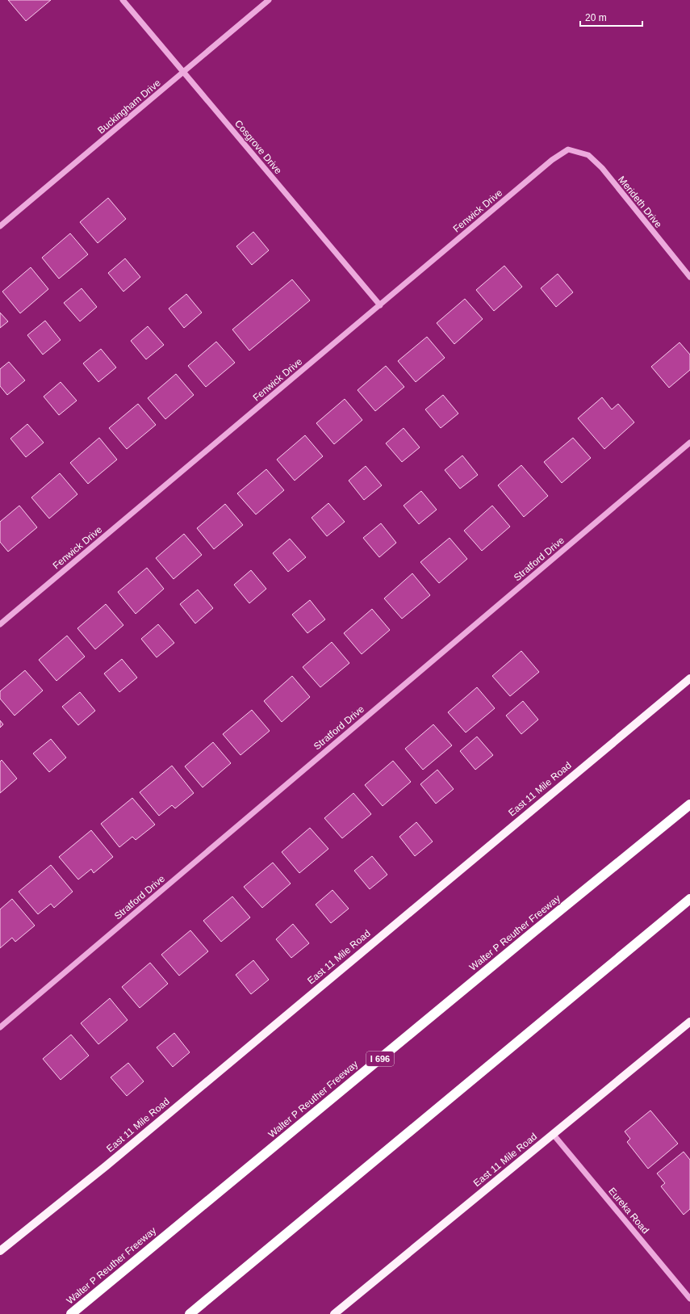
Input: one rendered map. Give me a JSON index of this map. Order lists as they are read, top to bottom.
{
  "streets": {
    "highway": ["Walter P Reuther Freeway", "I 696"],
    "main road": ["East 11 Mile Road"],
    "street": [
      "Buckingham Drive",
      "Cosgrove Drive",
      "Merideth Drive",
      "Fenwick Drive",
      "Stratford Drive",
      "Eureka Road"
    ]
  },
  "crossings": [
    ["Buckingham Drive", "Cosgrove Drive"],
    ["Cosgrove Drive", "Fenwick Drive"],
    ["Merideth Drive", "Fenwick Drive"],
    ["East 11 Mile Road", "Eureka Road"]
  ],
  "scale_bar": "20 m"
}
